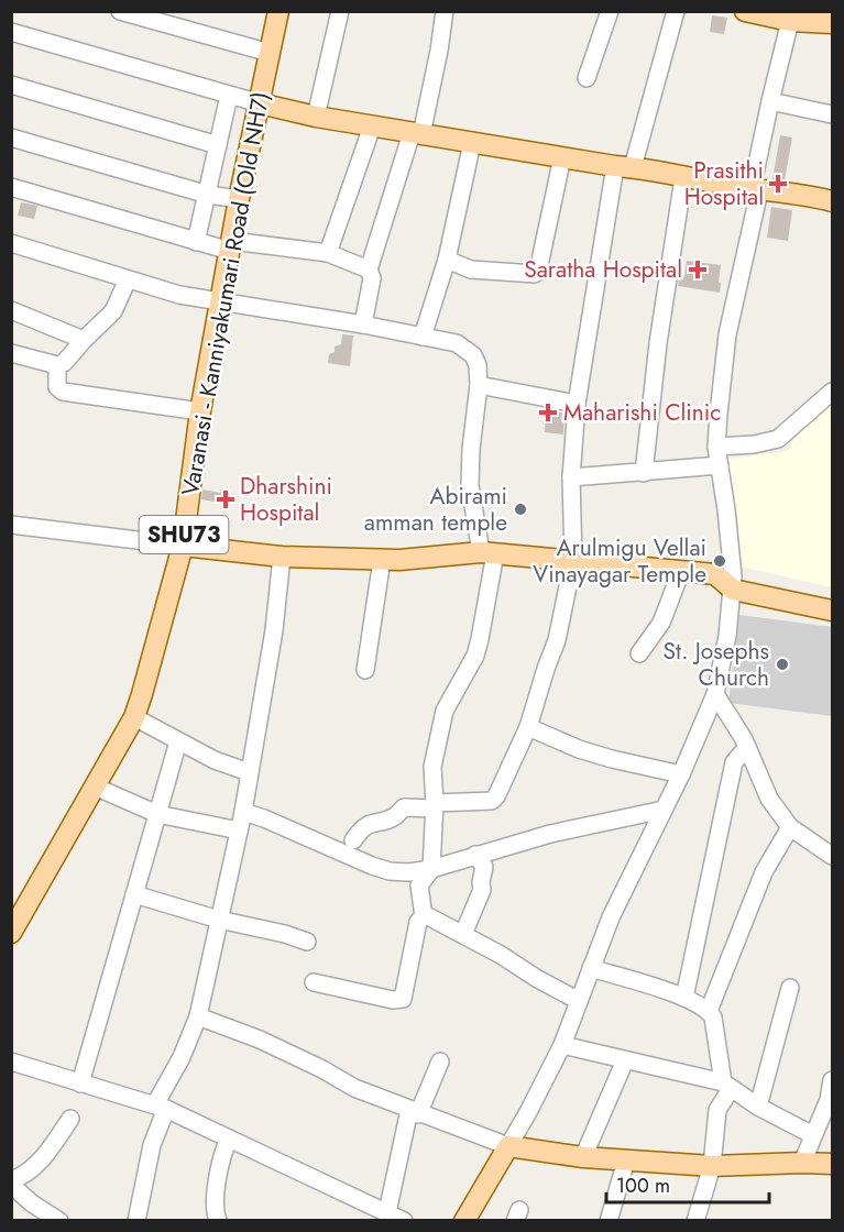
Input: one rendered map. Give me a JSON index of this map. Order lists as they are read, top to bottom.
{
  "streets": {
    "main road": ["Varanasi - Kanniyakumari Road (Old NH7)", "SHU73"]
  },
  "places": {
    "health": [
      "Prasithi Hospital",
      "Saratha Hospital",
      "Maharishi Clinic",
      "Dharshini Hospital"
    ],
    "other": ["Abirami amman temple", "Arulmigu Vellai Vinayagar Temple", "St. Josephs Church"]
  },
  "scale_bar": "100 m"
}
